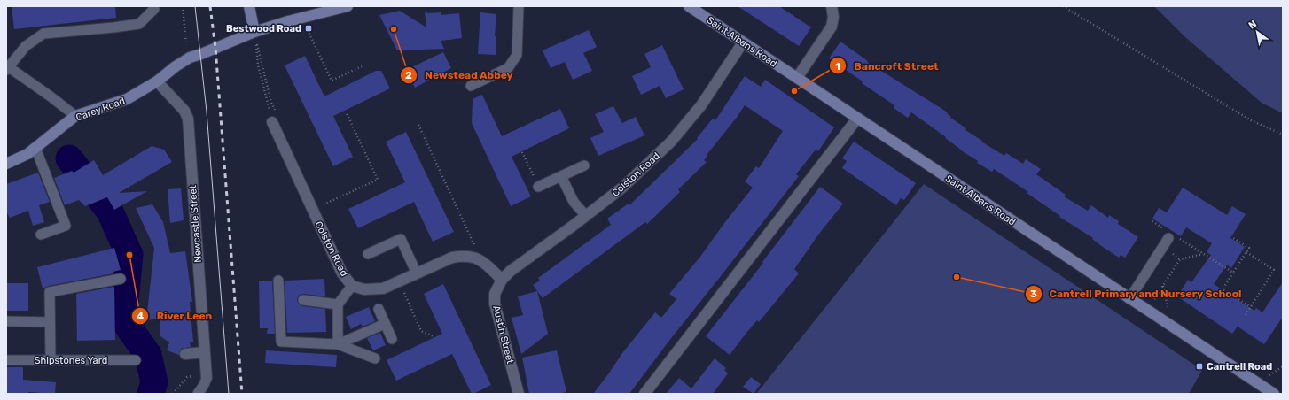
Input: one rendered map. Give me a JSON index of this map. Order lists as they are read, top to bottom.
{
  "streets": {
    "street": [
      "Saint Albans Road",
      "Carey Road",
      "Colston Road",
      "Newcastle Street",
      "Austin Street"
    ],
    "lane": ["Shipstones Yard"]
  },
  "crossings": [
    ["Saint Albans Road", "Colston Road"],
    ["Carey Road", "Newcastle Street"],
    ["Colston Road", "Austin Street"]
  ],
  "places": {
    "transit": ["Bestwood Road", "Cantrell Road"],
    "other": [
      "Newstead Abbey",
      "Bancroft Street",
      "River Leen",
      "Cantrell Primary and Nursery School"
    ]
  },
  "north": "top left"
}
